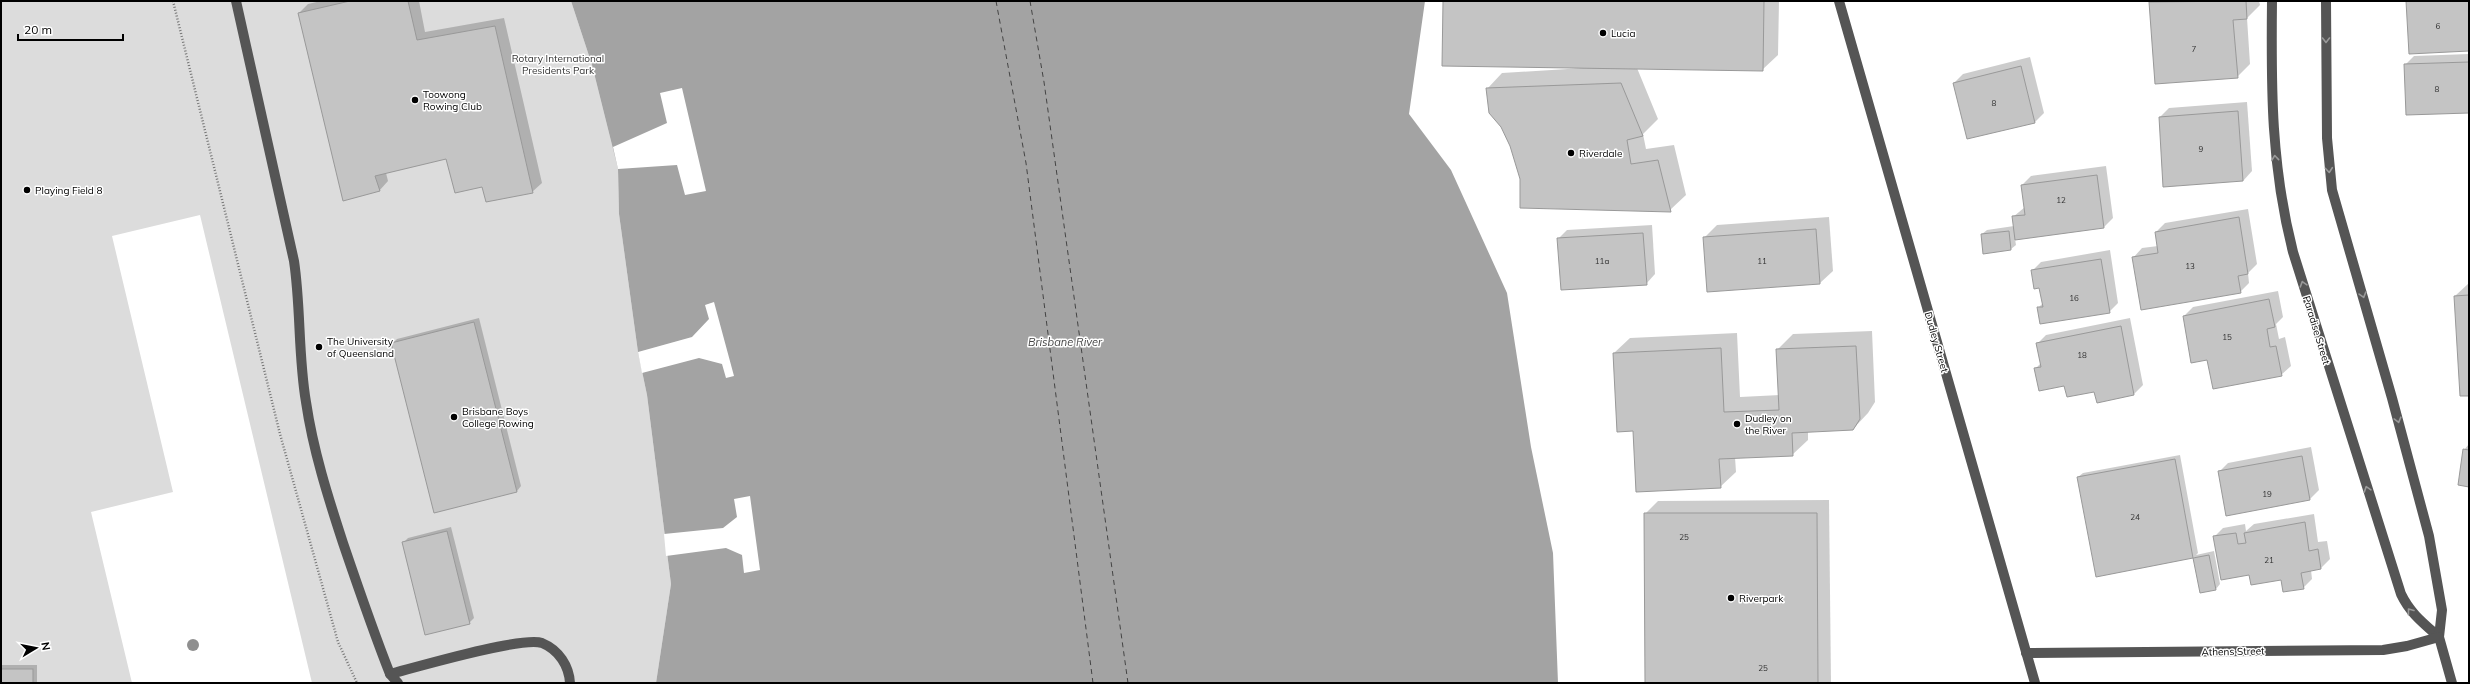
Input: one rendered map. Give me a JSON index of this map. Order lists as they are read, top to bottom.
{
  "streets": {
    "street": ["Paradise Street", "Dudley Street", "Athens Street"]
  },
  "crossings": [
    ["Paradise Street", "Athens Street"],
    ["Dudley Street", "Athens Street"]
  ],
  "water": ["Brisbane River"],
  "parks": ["Rotary International Presidents Park"],
  "places": [
    "Lucia",
    "Toowong Rowing Club",
    "Riverdale",
    "Playing Field 8",
    "The University of Queensland",
    "Brisbane Boys College Rowing",
    "Dudley on the River",
    "Riverpark"
  ],
  "house_numbers": [
    "6",
    "7",
    "8",
    "8",
    "9",
    "12",
    "11a",
    "11",
    "13",
    "16",
    "15",
    "18",
    "19",
    "24",
    "25",
    "21",
    "25"
  ],
  "scale_bar": "20 m",
  "north": "right"
}
